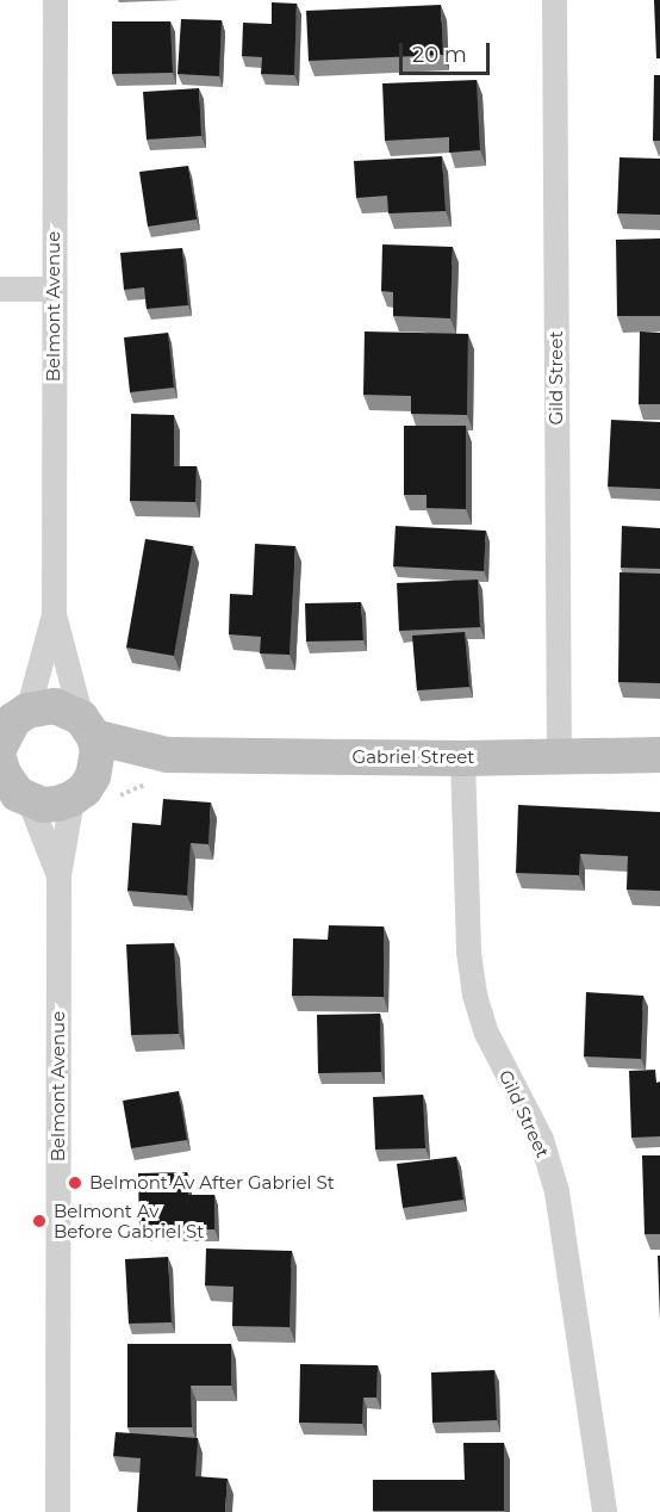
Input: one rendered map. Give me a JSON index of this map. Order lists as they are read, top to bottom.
{
  "streets": {
    "street": ["Belmont Avenue", "Gild Street", "Gabriel Street"]
  },
  "crossings": [
    ["Belmont Avenue", "Gabriel Street"],
    ["Gild Street", "Gabriel Street"]
  ],
  "places": ["Belmont Av After Gabriel St", "Belmont Av Before Gabriel St"],
  "scale_bar": "20 m"
}
